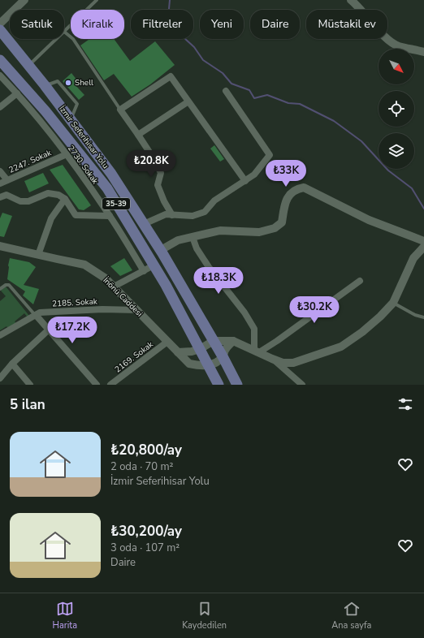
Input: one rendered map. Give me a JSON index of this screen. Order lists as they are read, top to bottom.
{
  "streets": {
    "main road": ["İzmir Seferihisar Yolu", "35-39"],
    "street": [
      "2247. Sokak",
      "2730. Sokak",
      "İnönü Caddesi",
      "2185. Sokak",
      "2169. Sokak"
    ]
  },
  "crossings": [
    ["İzmir Seferihisar Yolu", "İnönü Caddesi"],
    ["2247. Sokak", "2730. Sokak"],
    ["İnönü Caddesi", "2185. Sokak"],
    ["İnönü Caddesi", "2169. Sokak"]
  ],
  "places": ["Shell"],
  "north": "bottom right",
  "page": {
    "chip": [
      "Satılık",
      "Kiralık",
      "Filtreler",
      "Yeni",
      "Daire",
      "Müstakil ev"
    ],
    "price": [
      "₺20.8K",
      "₺33K",
      "₺18.3K",
      "₺30.2K",
      "₺17.2K"
    ],
    "heading": "5 ilan",
    "list": [
      {
        "name": "₺20,800/ay",
        "note": "2 oda · 70 m² · İzmir Seferihisar Yolu"
      },
      {
        "name": "₺30,200/ay",
        "note": "3 oda · 107 m² · Daire"
      }
    ],
    "tabs": ["Harita", "Kaydedilen", "Ana sayfa"]
  }
}
